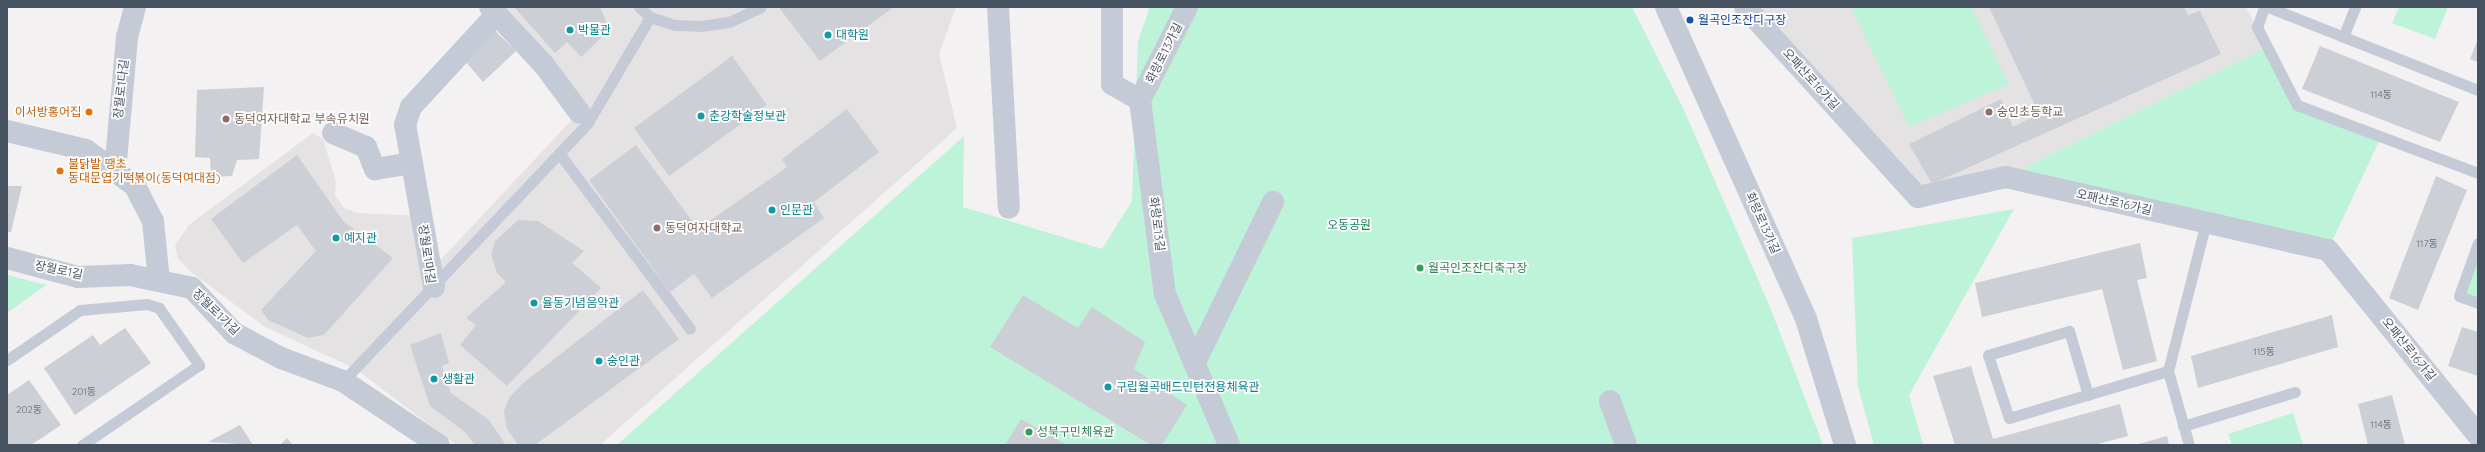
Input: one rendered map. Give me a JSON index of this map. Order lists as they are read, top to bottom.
{
  "streets": {
    "street": [
      "화랑로13가길",
      "오패산로16가길",
      "장월로1다길",
      "화랑로13길",
      "장월로1마길",
      "장월로1길",
      "장월로1가길"
    ]
  },
  "crossings": [
    ["화랑로13가길", "화랑로13길"],
    ["장월로1마길", "장월로1가길"],
    ["장월로1길", "장월로1가길"]
  ],
  "parks": ["오동공원"],
  "places": [
    "월곡인조잔디구장",
    "박물관",
    "대학원",
    "이서방홍어집",
    "숭인초등학교",
    "춘강학술정보관",
    "동덕여자대학교 부속유치원",
    "불닭발 땡초 동대문엽기떡볶이(동덕여대점)",
    "인문관",
    "동덕여자대학교",
    "예지관",
    "월곡인조잔디축구장",
    "율동기념음악관",
    "숭인관",
    "생활관",
    "구립월곡배드민턴전용체육관",
    "성북구민체육관"
  ],
  "house_numbers": [
    "114동",
    "117동",
    "115동",
    "201동",
    "202동",
    "114동"
  ]
}
